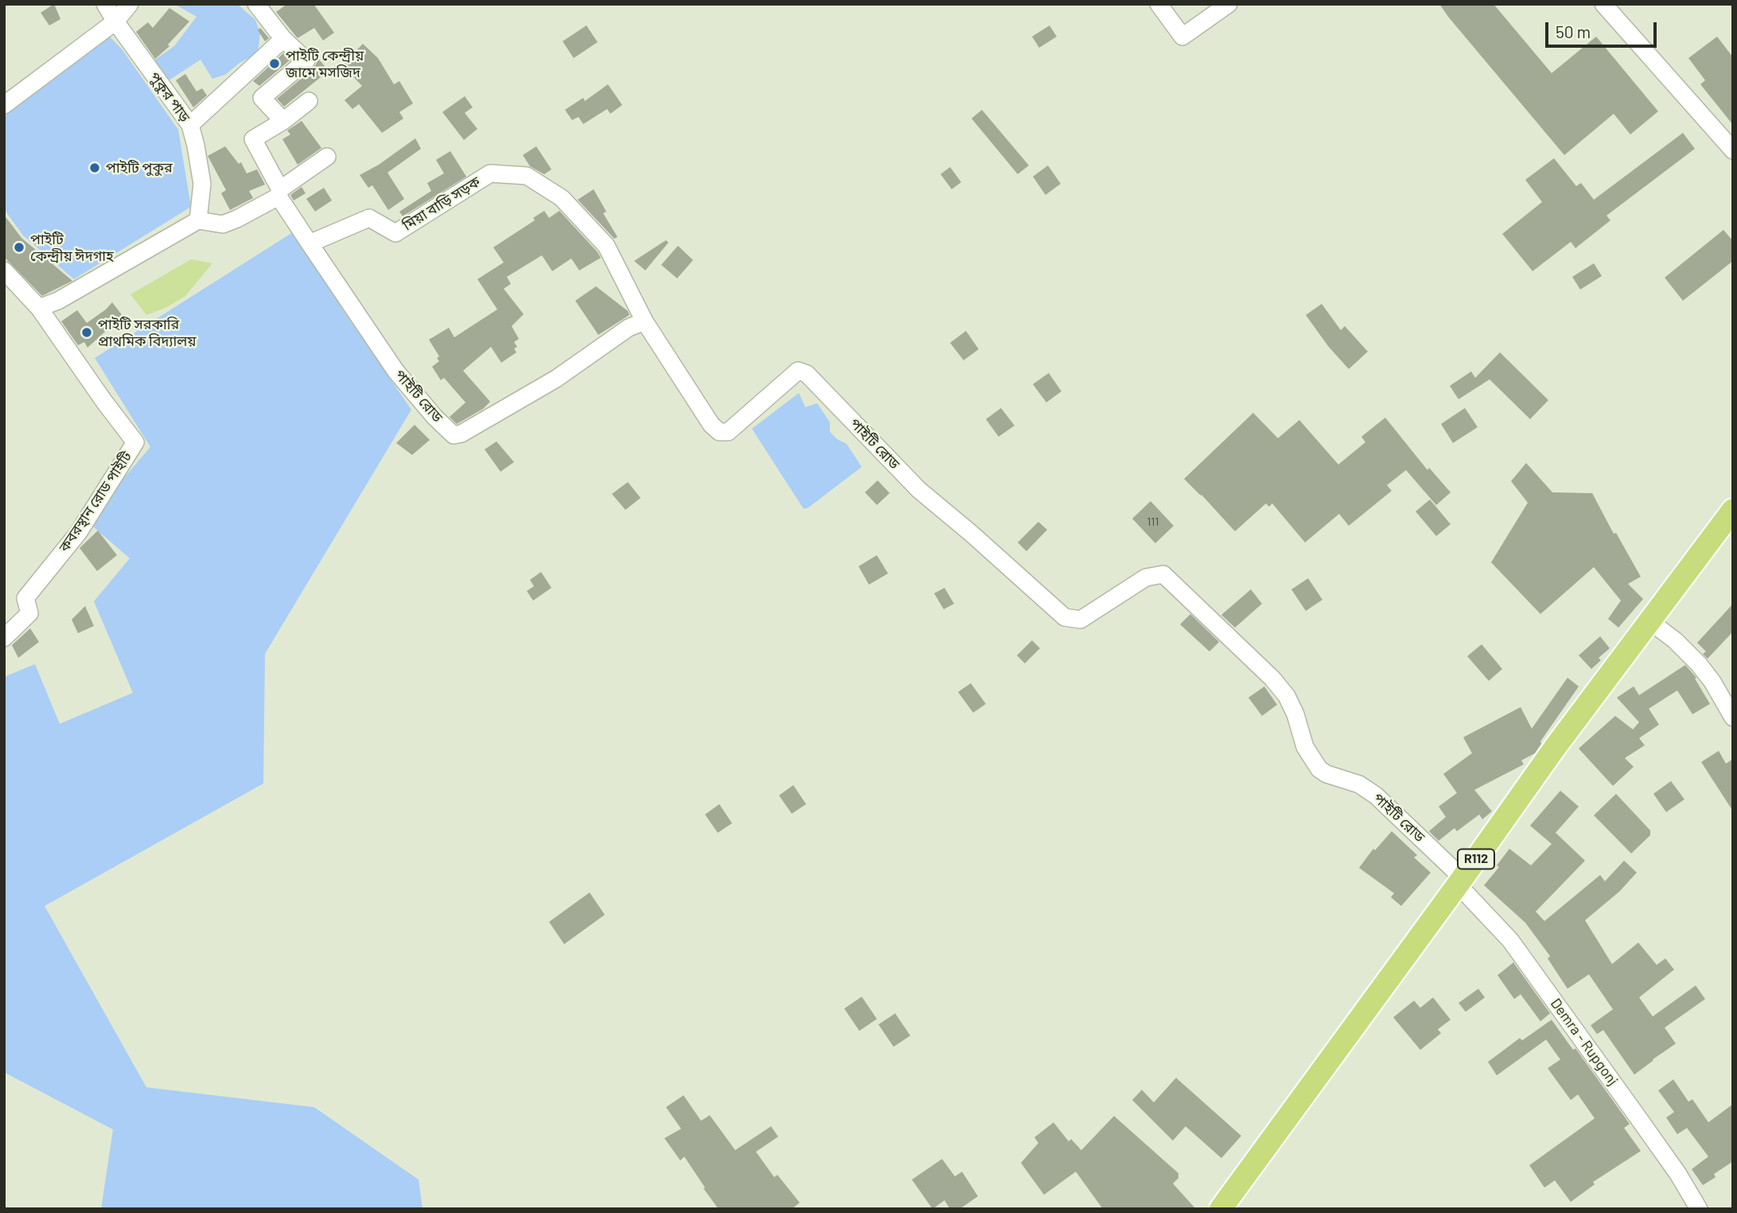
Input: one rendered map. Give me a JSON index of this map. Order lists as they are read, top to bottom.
{
  "streets": {
    "main road": ["R112"],
    "street": [
      "পুকুর পাড়",
      "মিয়া বাড়ি সড়ক",
      "পাইটি রোড",
      "কবরস্থান রোড পাইটি",
      "Demra - Rupgonj"
    ]
  },
  "crossings": [
    ["মিয়া বাড়ি সড়ক", "পাইটি রোড"],
    ["পাইটি রোড", "R112"],
    ["পাইটি রোড", "Demra - Rupgonj"],
    ["R112", "Demra - Rupgonj"]
  ],
  "places": [
    "পাইটি কেন্দ্রীয় জামে মসজিদ",
    "পাইটি পুকুর",
    "পাইটি কেন্দ্রীয় ঈদগাহ",
    "পাইটি সরকারি প্রাথমিক বিদ্যালয়"
  ],
  "house_numbers": ["111"],
  "scale_bar": "50 m"
}
